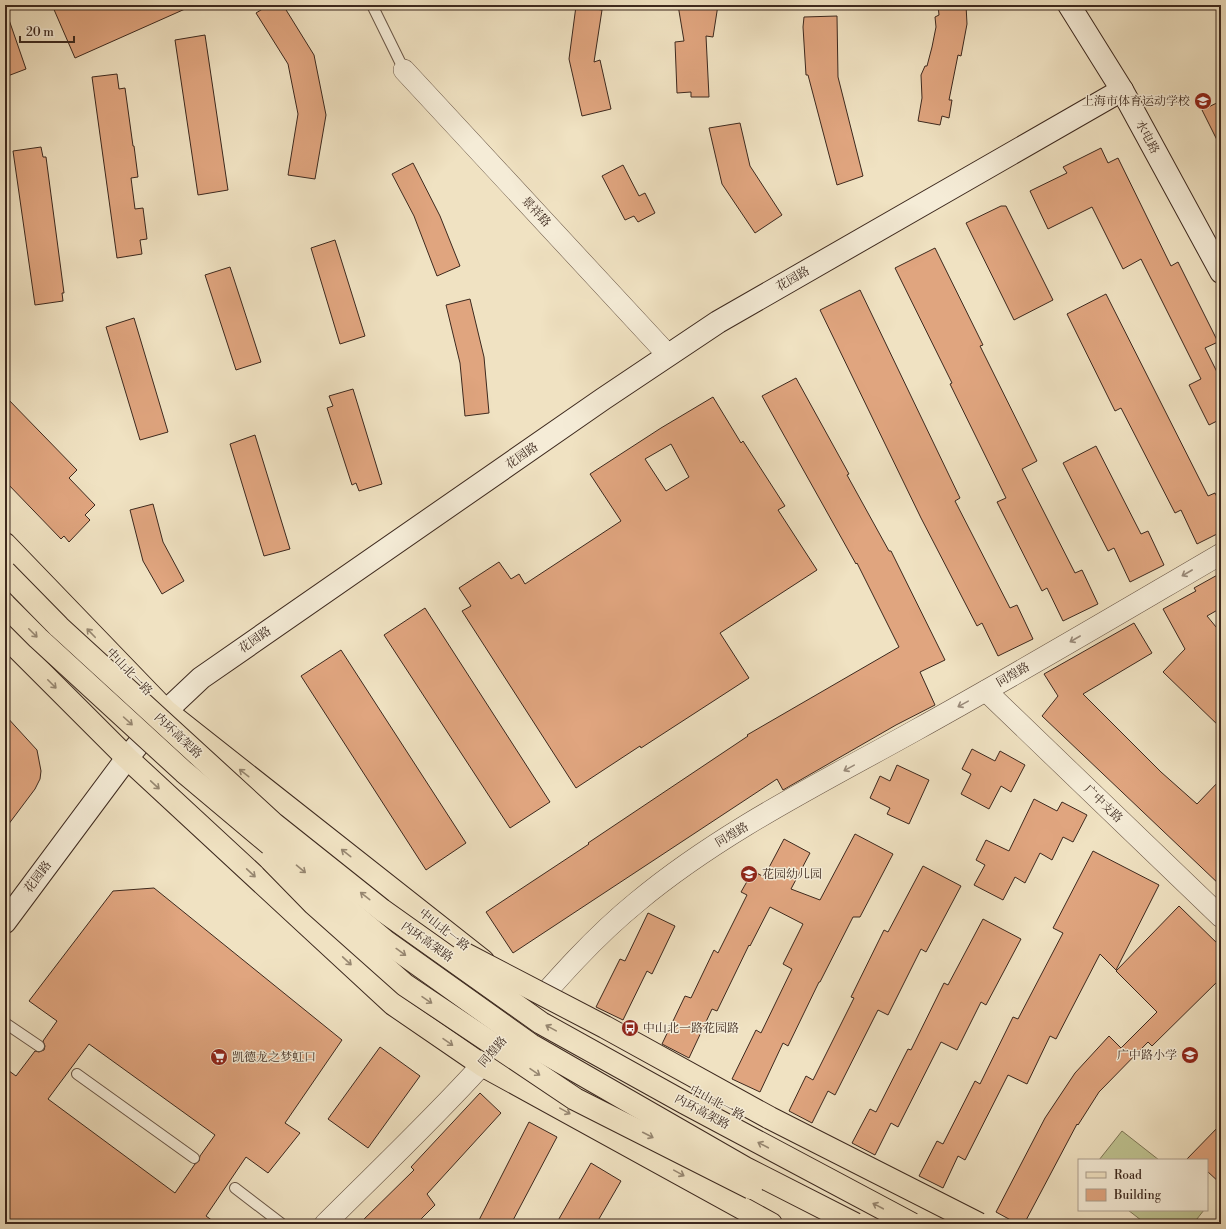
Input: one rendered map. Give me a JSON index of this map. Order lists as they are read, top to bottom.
{
  "streets": {
    "main road": [
      "水电路",
      "花园路",
      "中山北一路",
      "内环高架路"
    ],
    "street": ["景祥路", "同煌路", "广中支路"]
  },
  "crossings": [
    ["水电路", "花园路"],
    ["景祥路", "花园路"],
    ["花园路", "中山北一路"],
    ["中山北一路", "同煌路"],
    ["同煌路", "广中支路"]
  ],
  "one_way": ["同煌路"],
  "places": {
    "school or university": ["上海市体育运动学校", "花园幼儿园", "广中路小学"],
    "bus stop": ["中山北一路花园路"],
    "supermarket": ["凯德龙之梦虹口"]
  },
  "legend": ["Road", "Building"],
  "scale_bar": "20 m"
}
